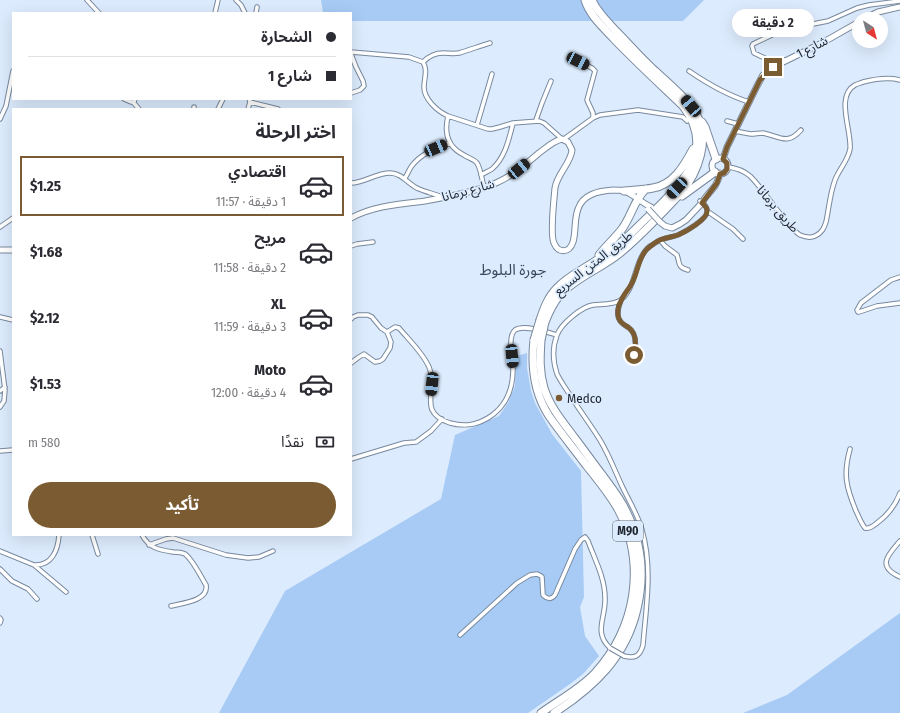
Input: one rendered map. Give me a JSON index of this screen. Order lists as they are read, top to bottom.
{
  "streets": {
    "highway": ["طريق المتن السريع", "M90"],
    "street": ["شارع 1", "شارع برمانا", "طريق برمانا"]
  },
  "crossings": [
    ["شارع 1", "طريق برمانا"]
  ],
  "districts": ["جورة البلوط"],
  "places": ["Medco"],
  "north": "bottom right",
  "page": {
    "bubble": "2 دقيقة",
    "banner": ["الشحارة", "شارع 1"],
    "heading": "اختر الرحلة",
    "list": [
      {
        "name": "اقتصادي",
        "note": "1 دقيقة · 11:57",
        "value": "$1.25"
      },
      {
        "name": "مريح",
        "note": "2 دقيقة · 11:58",
        "value": "$1.68"
      },
      {
        "name": "XL",
        "note": "3 دقيقة · 11:59",
        "value": "$2.12"
      },
      {
        "name": "Moto",
        "note": "4 دقيقة · 12:00",
        "value": "$1.53"
      }
    ],
    "pay": ["نقدًا", "580 m"],
    "buttons": "تأكيد"
  }
}
